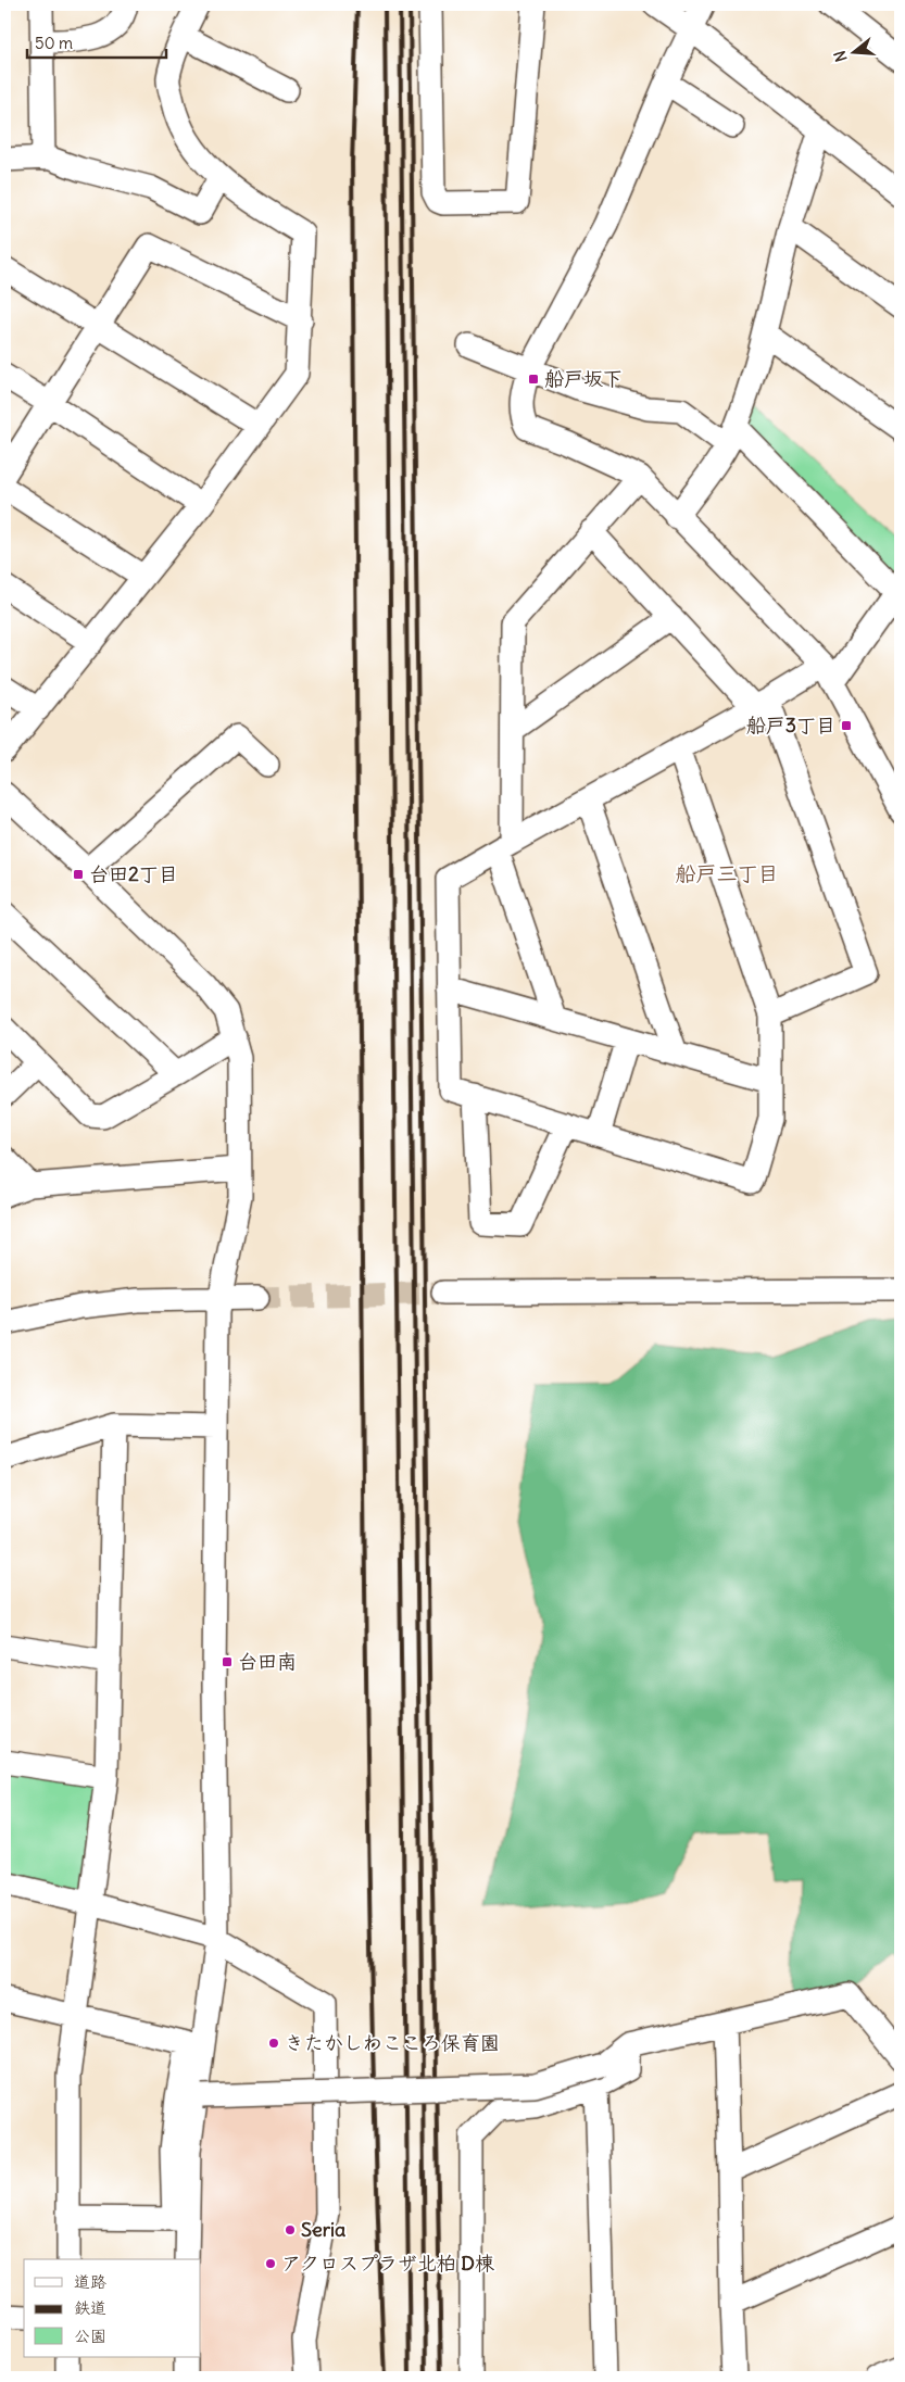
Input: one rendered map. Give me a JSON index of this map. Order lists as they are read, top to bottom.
{
  "districts": ["船戸三丁目"],
  "places": {
    "transit": [
      "船戸坂下",
      "船戸3丁目",
      "台田2丁目",
      "台田南"
    ],
    "other": ["きたかしわこころ保育園", "Seria", "アクロスプラザ北柏 D棟"]
  },
  "legend": ["道路", "鉄道", "公園"],
  "scale_bar": "50 m",
  "north": "left"
}
